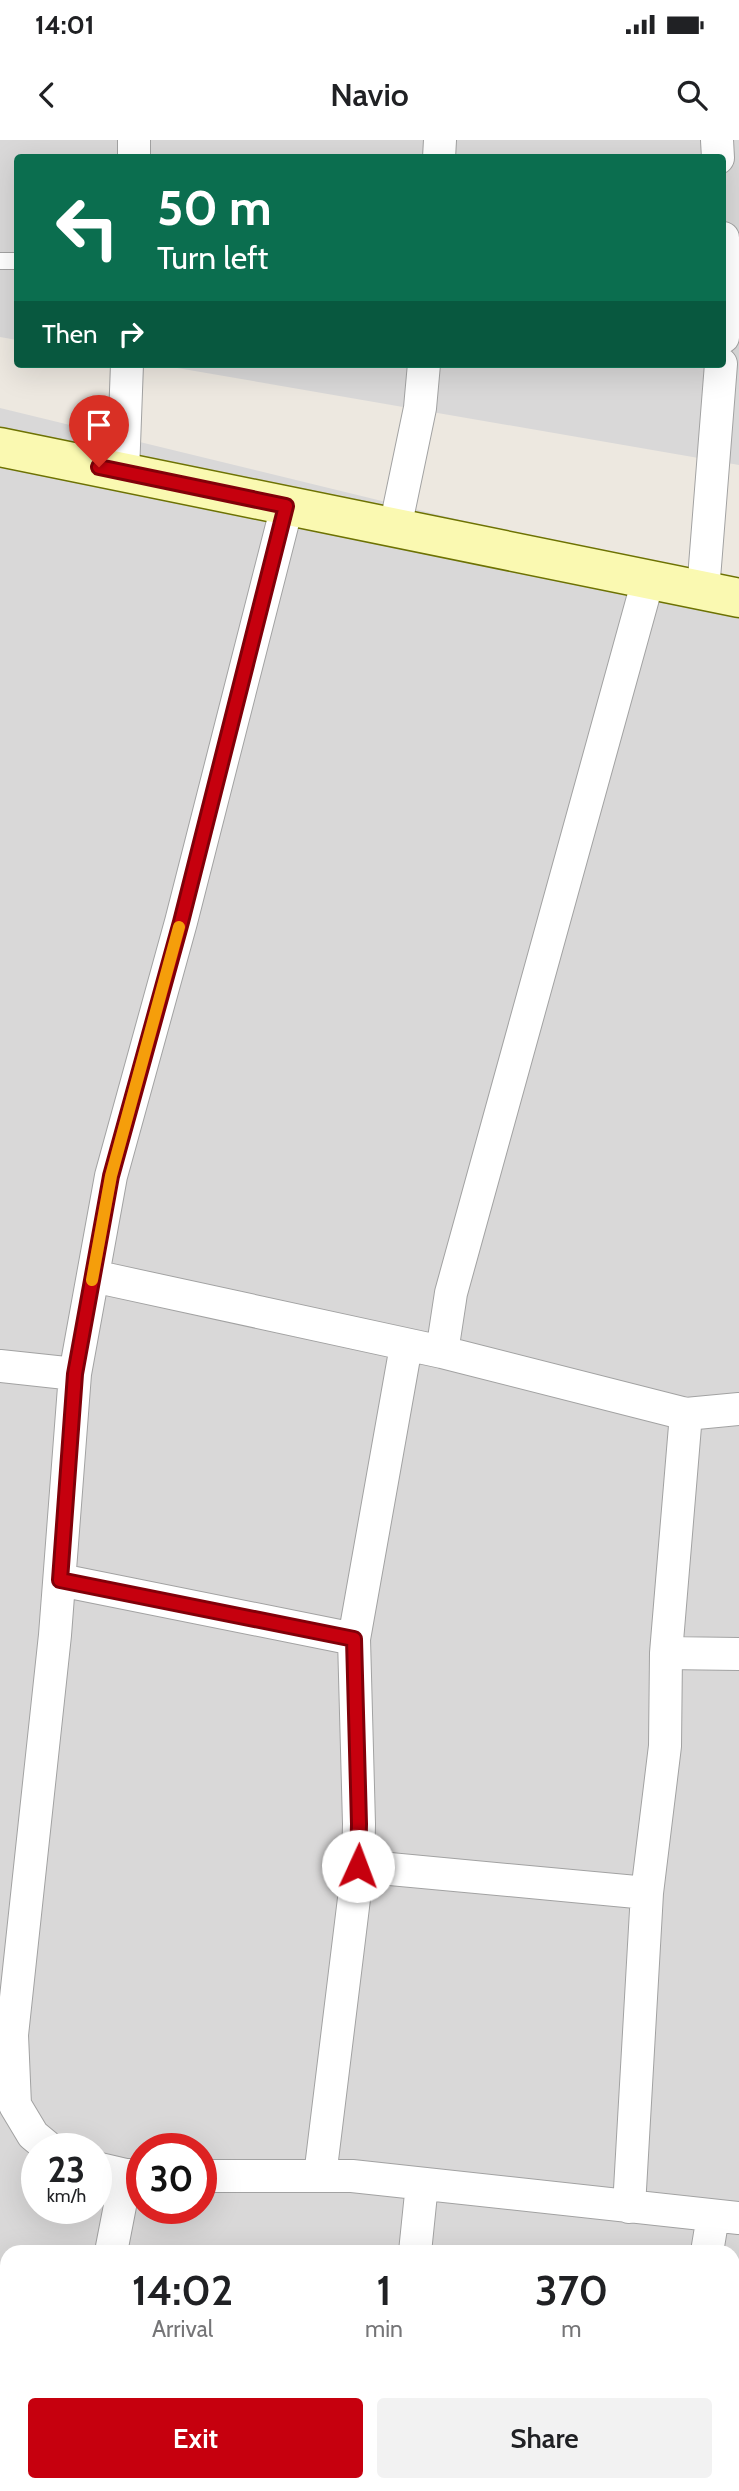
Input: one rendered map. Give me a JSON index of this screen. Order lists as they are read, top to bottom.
{
  "page": {
    "status": "14:01",
    "header": "Navio",
    "turn": ["50 m", "Turn left"],
    "then": "Then",
    "speed": "23 km/h",
    "limit": "30",
    "eta": [
      "14:02",
      "Arrival",
      "1",
      "min",
      "370",
      "m"
    ],
    "buttons": ["Exit", "Share"]
  }
}
